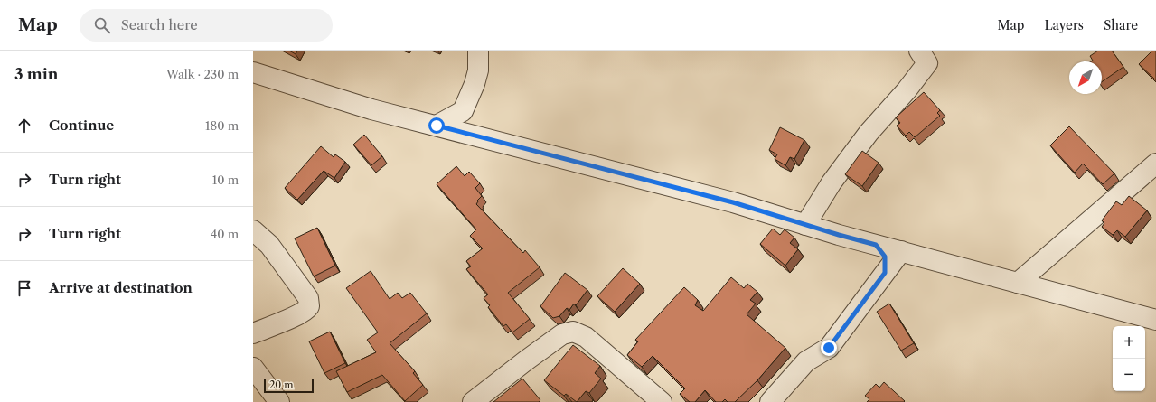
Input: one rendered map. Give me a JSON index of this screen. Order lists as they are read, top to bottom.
{
  "scale_bar": "20 m",
  "north": "bottom left",
  "page": {
    "header": "Map",
    "search": "Search here",
    "nav": ["Map", "Layers", "Share"],
    "heading": ["3 min", "Walk · 230 m"],
    "list": [
      ["Continue", "180 m"],
      ["Turn right", "10 m"],
      ["Turn right", "40 m"],
      "Arrive at destination"
    ],
    "map_buttons": ["+", "−"],
    "scale": "20 m"
  }
}
